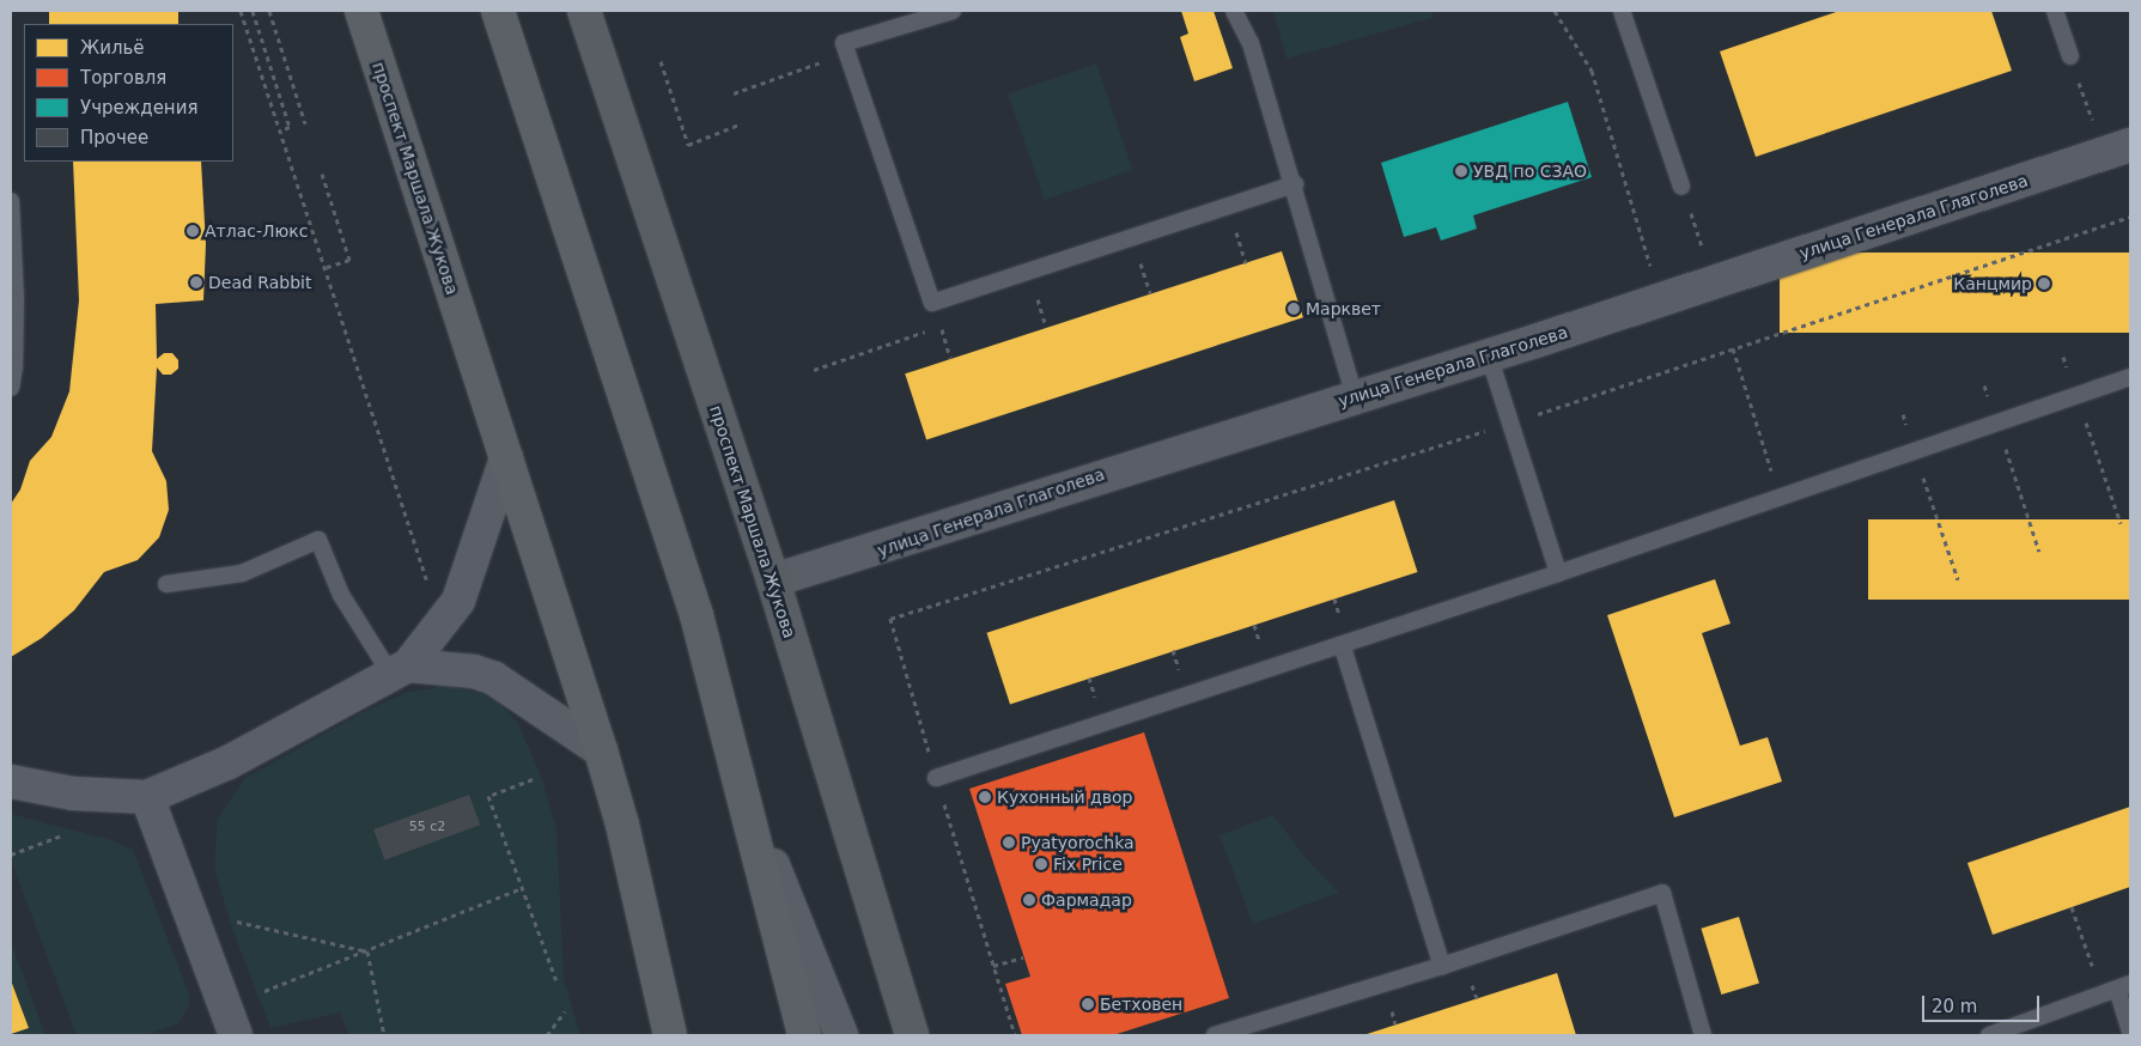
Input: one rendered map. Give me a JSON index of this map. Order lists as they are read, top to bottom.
{
  "streets": {
    "main road": ["проспект Маршала Жукова"],
    "street": ["улица Генерала Глаголева"]
  },
  "crossings": [
    ["проспект Маршала Жукова", "улица Генерала Глаголева"]
  ],
  "places": [
    "УВД по СЗАО",
    "Атлас-Люкс",
    "Dead Rabbit",
    "Канцмир",
    "Марквет",
    "Кухонный двор",
    "Pyatyorochka",
    "Fix Price",
    "Фармадар",
    "Бетховен"
  ],
  "house_numbers": ["55 с2"],
  "legend": [
    "Жильё",
    "Торговля",
    "Учреждения",
    "Прочее"
  ],
  "scale_bar": "20 m"
}
